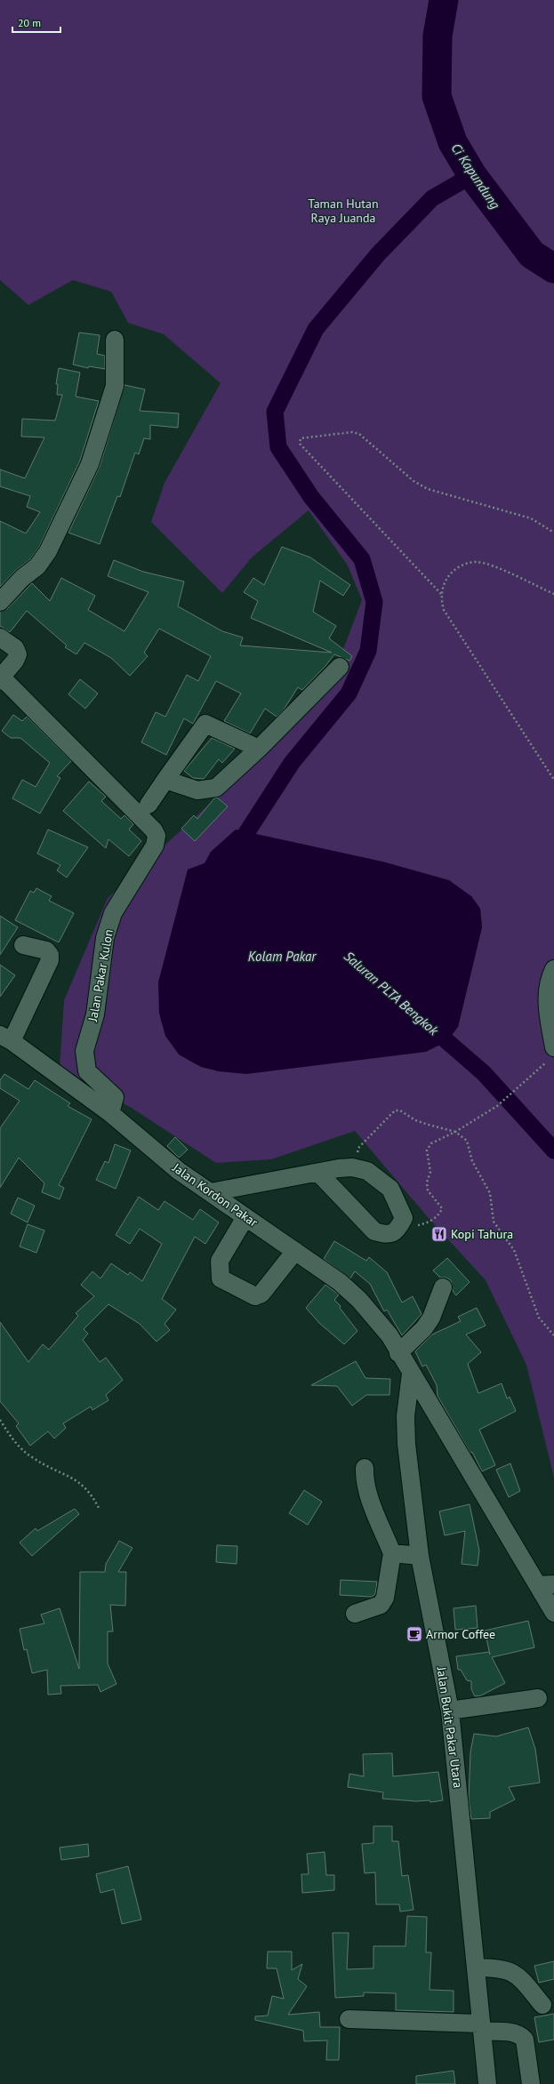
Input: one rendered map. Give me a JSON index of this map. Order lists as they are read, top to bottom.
{
  "streets": {
    "street": ["Jalan Pakar Kulon", "Jalan Kordon Pakar", "Jalan Bukit Pakar Utara"]
  },
  "crossings": [
    ["Jalan Pakar Kulon", "Jalan Kordon Pakar"],
    ["Jalan Kordon Pakar", "Jalan Bukit Pakar Utara"]
  ],
  "water": ["Ci Kapundung", "Kolam Pakar", "Saluran PLTA Bengkok"],
  "parks": ["Taman Hutan Raya Juanda"],
  "places": {
    "restaurant": ["Kopi Tahura"],
    "cafe": ["Armor Coffee"]
  },
  "scale_bar": "20 m"
}
